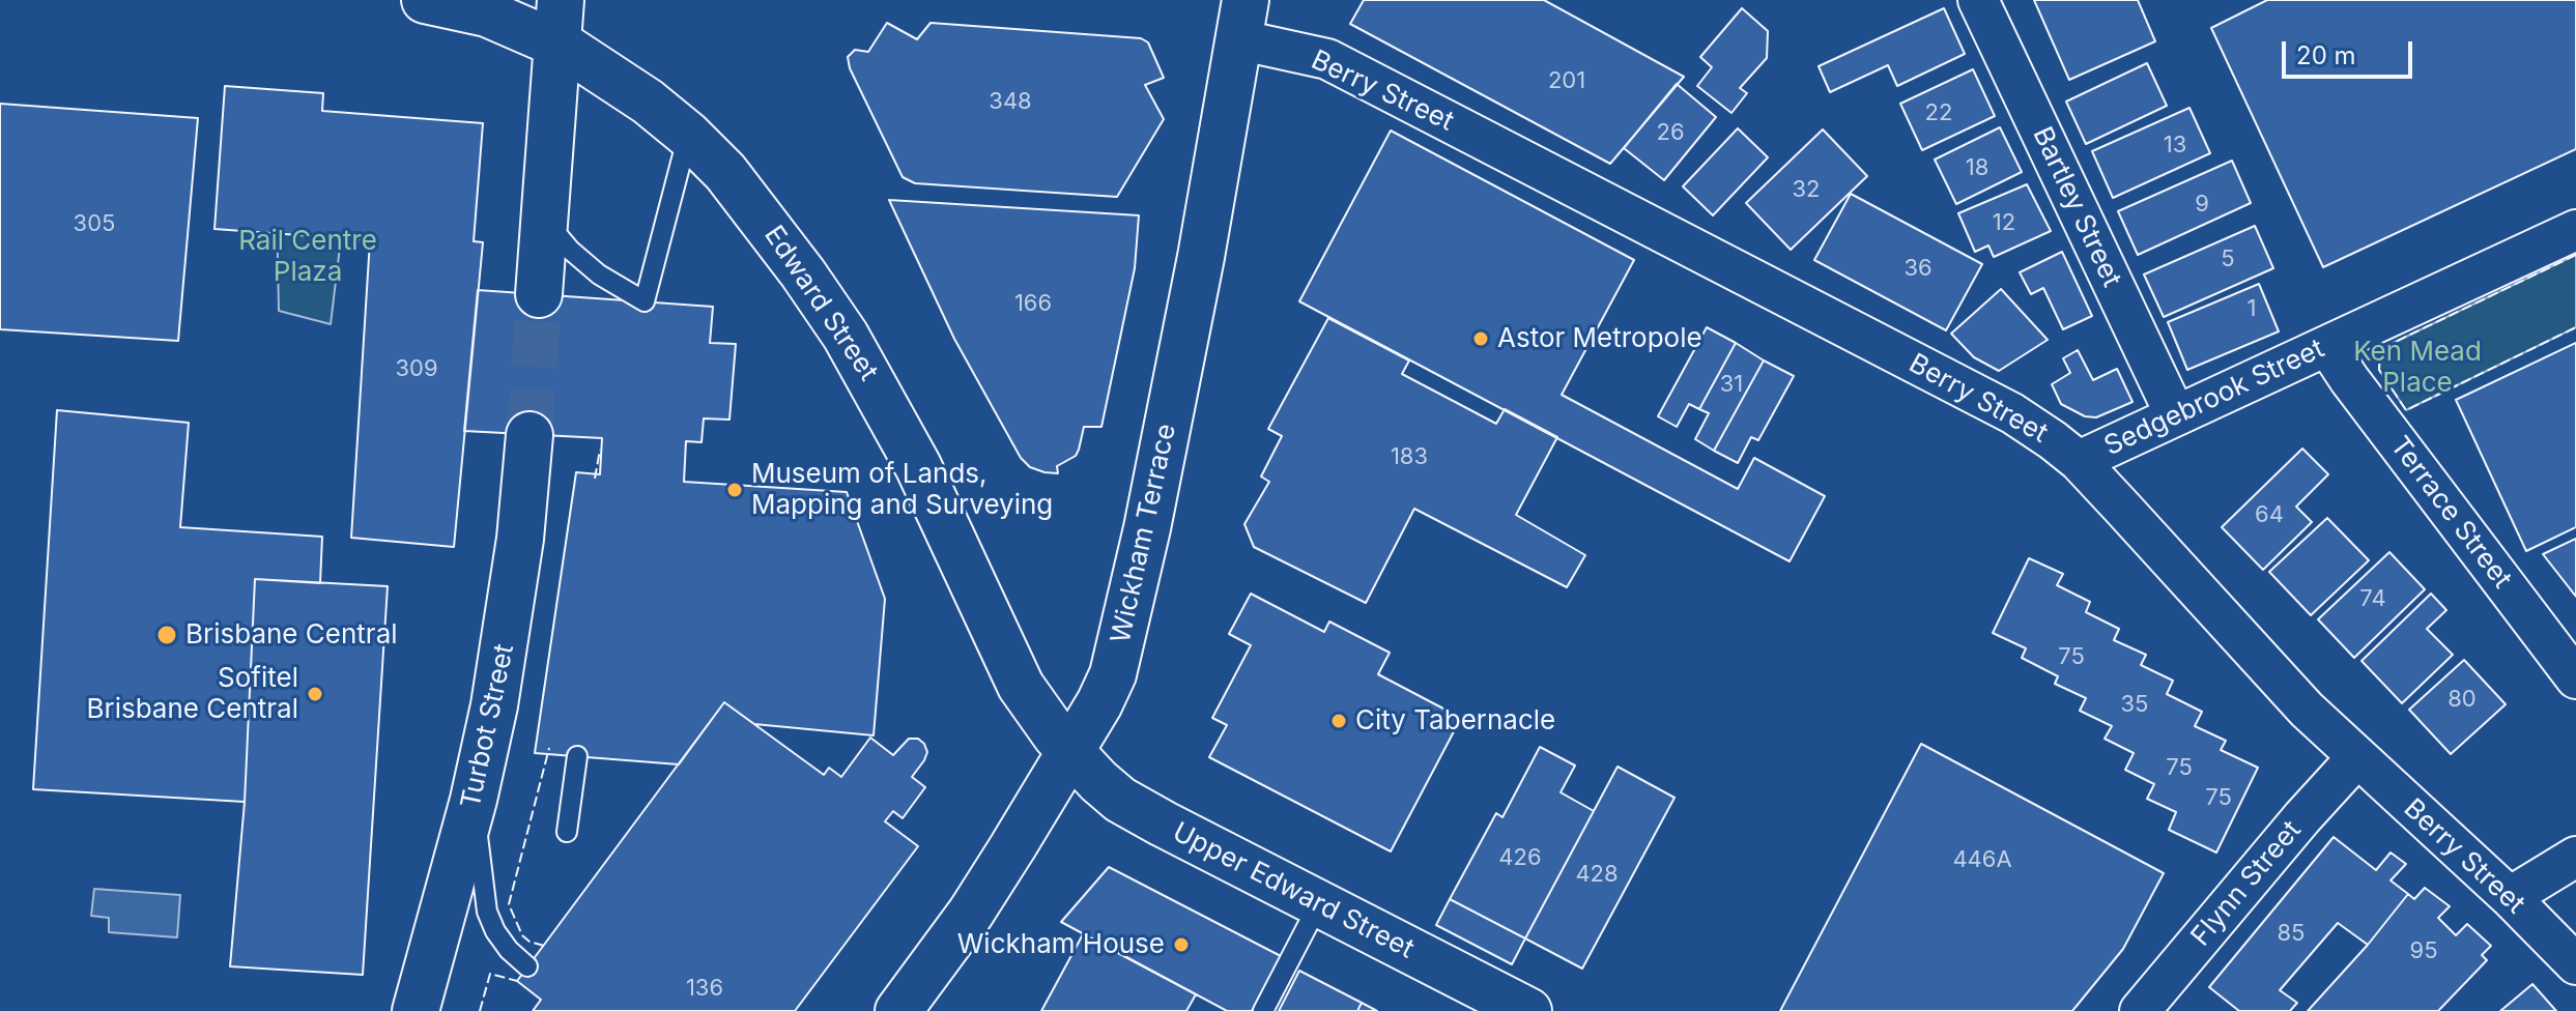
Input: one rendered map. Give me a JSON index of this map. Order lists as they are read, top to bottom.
{
  "streets": {
    "main road": [
      "Edward Street",
      "Wickham Terrace",
      "Turbot Street",
      "Upper Edward Street"
    ],
    "street": [
      "Berry Street",
      "Bartley Street",
      "Sedgebrook Street",
      "Terrace Street",
      "Flynn Street"
    ]
  },
  "crossings": [
    ["Berry Street", "Sedgebrook Street"],
    ["Berry Street", "Wickham Terrace"],
    ["Berry Street", "Flynn Street"],
    ["Bartley Street", "Sedgebrook Street"],
    ["Edward Street", "Wickham Terrace"],
    ["Edward Street", "Upper Edward Street"],
    ["Sedgebrook Street", "Terrace Street"],
    ["Wickham Terrace", "Upper Edward Street"]
  ],
  "parks": ["Rail Centre Plaza", "Ken Mead Place"],
  "places": [
    "Astor Metropole",
    "Museum of Lands, Mapping and Surveying",
    "Brisbane Central",
    "Sofitel Brisbane Central",
    "City Tabernacle",
    "Wickham House"
  ],
  "house_numbers": [
    "201",
    "348",
    "22",
    "26",
    "13",
    "18",
    "32",
    "9",
    "12",
    "305",
    "5",
    "36",
    "166",
    "1",
    "309",
    "31",
    "183",
    "64",
    "74",
    "75",
    "80",
    "35",
    "75",
    "75",
    "426",
    "446A",
    "428",
    "85",
    "95",
    "136"
  ],
  "scale_bar": "20 m"
}
